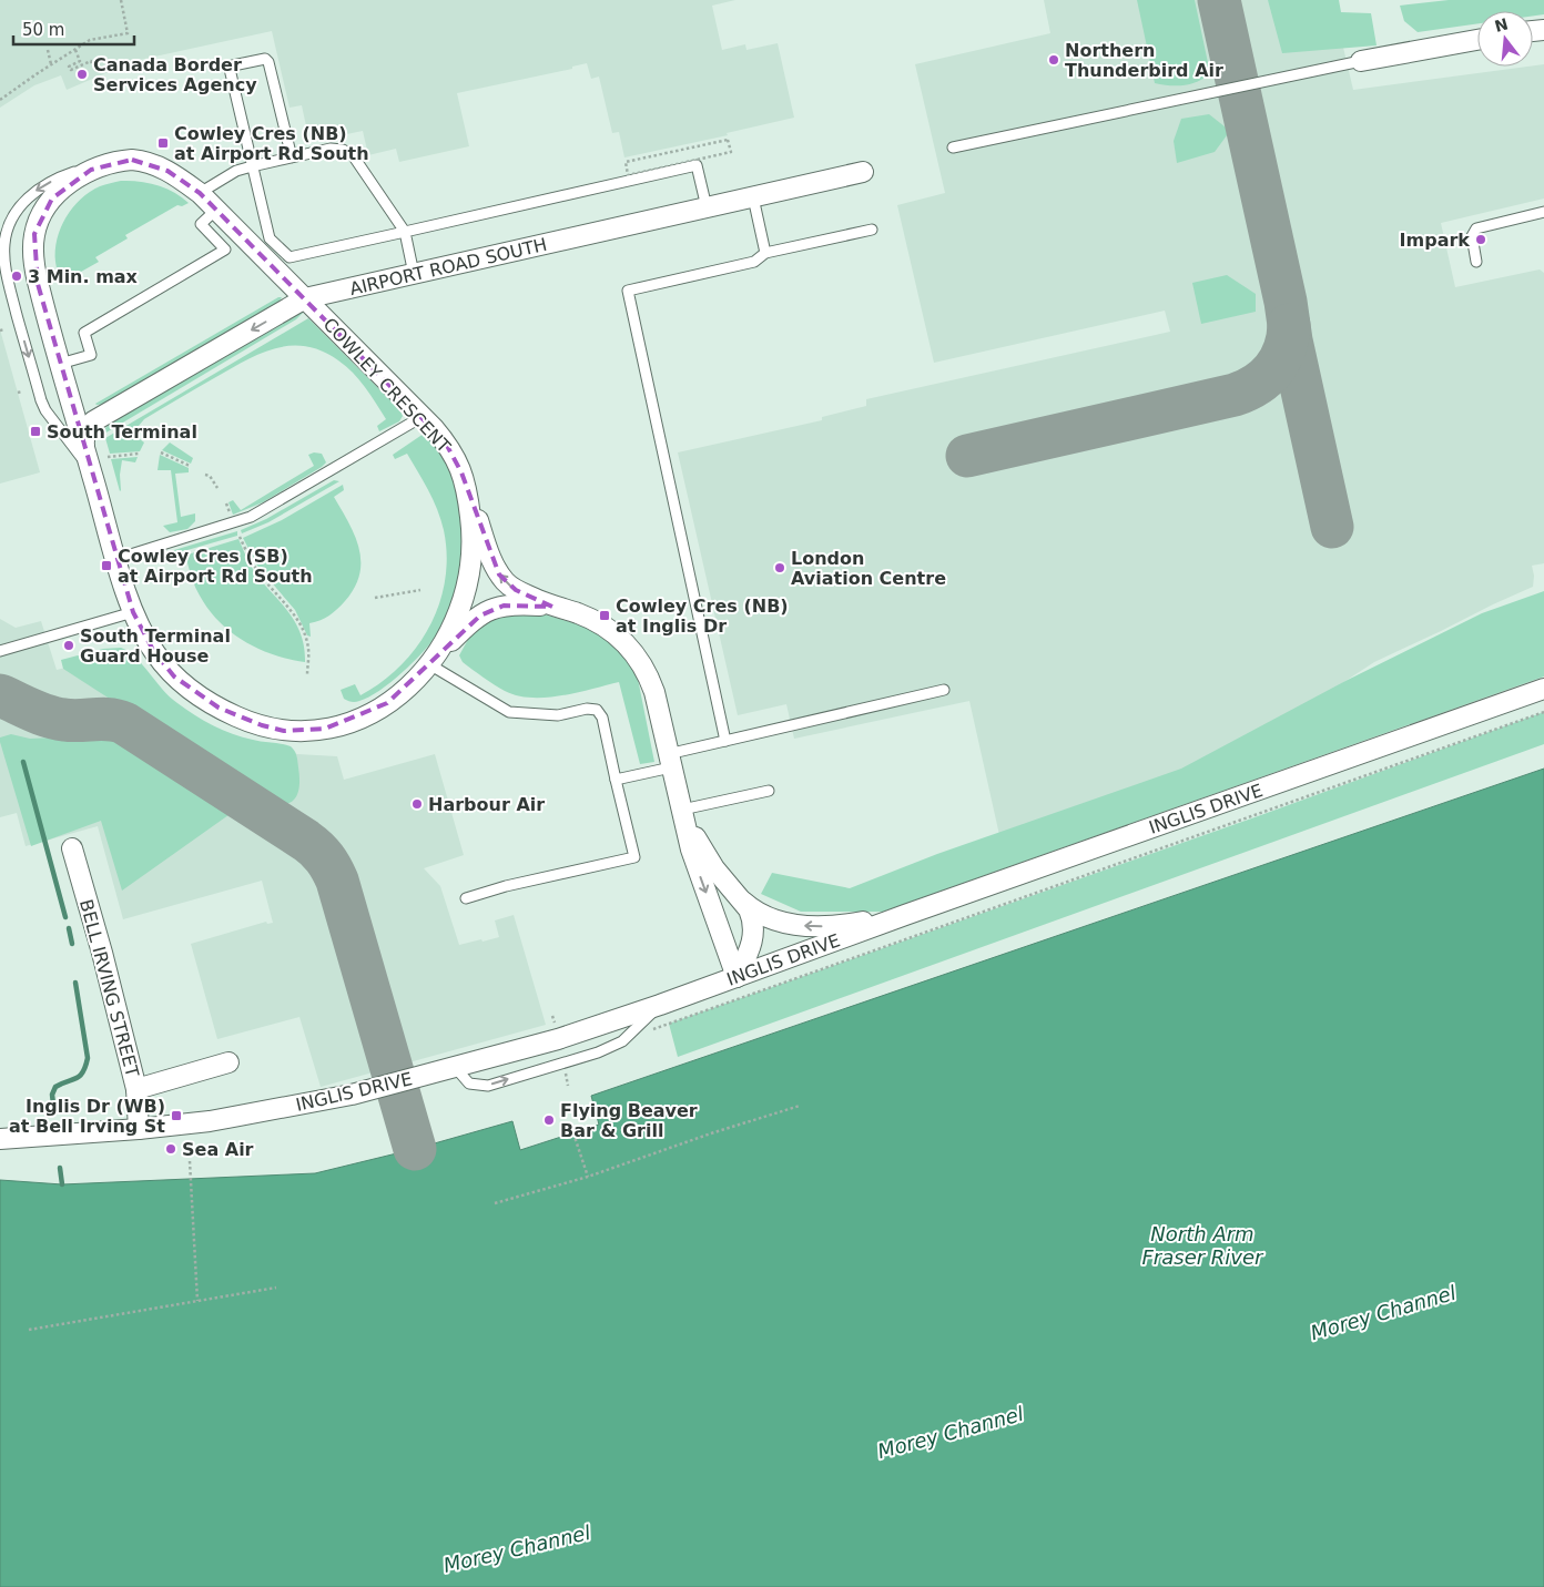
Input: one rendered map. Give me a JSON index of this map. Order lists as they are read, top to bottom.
{
  "streets": {
    "street": [
      "AIRPORT ROAD SOUTH",
      "COWLEY CRESCENT",
      "INGLIS DRIVE",
      "BELL IRVING STREET"
    ]
  },
  "crossings": [
    ["AIRPORT ROAD SOUTH", "COWLEY CRESCENT"],
    ["INGLIS DRIVE", "BELL IRVING STREET"]
  ],
  "water": ["North Arm Fraser River", "Morey Channel"],
  "places": {
    "other": [
      "Northern Thunderbird Air",
      "Canada Border Services Agency",
      "Impark",
      "3 Min. max",
      "London Aviation Centre",
      "South Terminal Guard House",
      "Harbour Air",
      "Flying Beaver Bar & Grill",
      "Sea Air"
    ],
    "transit": [
      "Cowley Cres (NB) at Airport Rd South",
      "South Terminal",
      "Cowley Cres (SB) at Airport Rd South",
      "Cowley Cres (NB) at Inglis Dr",
      "Inglis Dr (WB) at Bell Irving St"
    ]
  },
  "scale_bar": "50 m",
  "north": "top"
}
